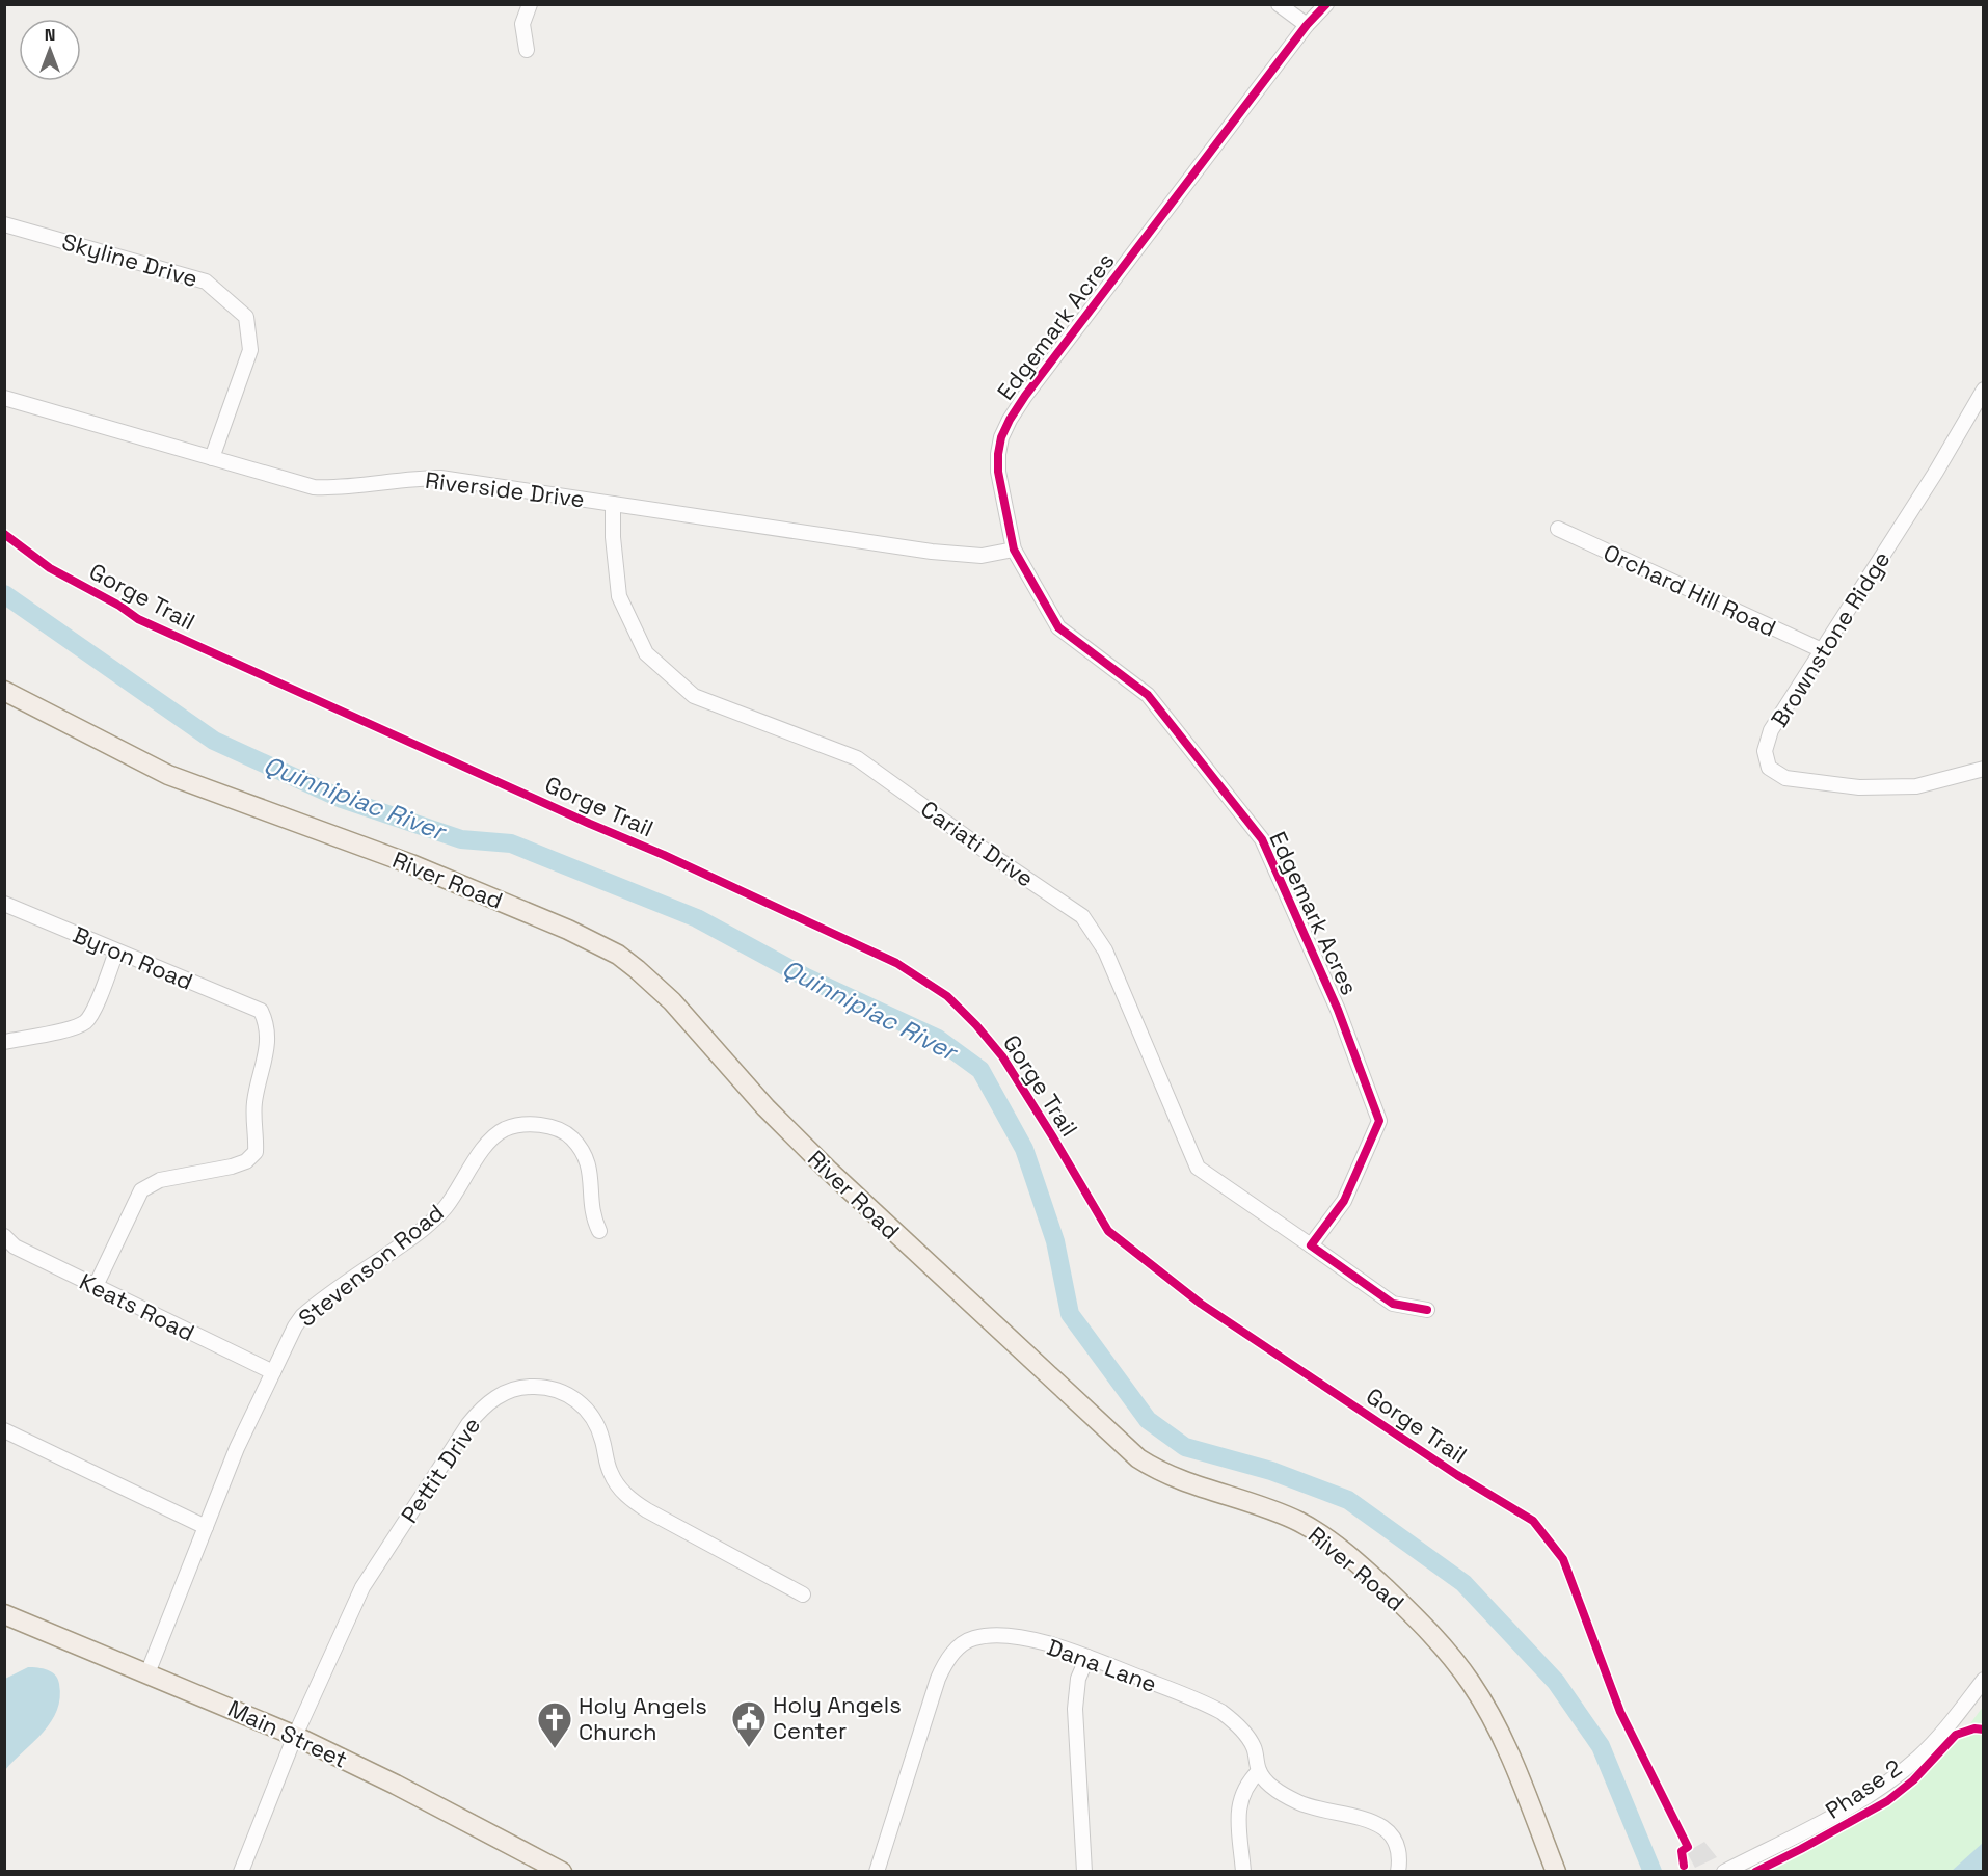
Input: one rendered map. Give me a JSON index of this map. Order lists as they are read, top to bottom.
{
  "streets": {
    "main road": ["River Road", "Main Street"],
    "street": [
      "Skyline Drive",
      "Edgemark Acres",
      "Riverside Drive",
      "Orchard Hill Road",
      "Brownstone Ridge",
      "Cariati Drive",
      "Byron Road",
      "Stevenson Road",
      "Keats Road",
      "Pettit Drive",
      "Dana Lane"
    ],
    "cycle path": ["Gorge Trail", "Phase 2"]
  },
  "crossings": [
    ["Skyline Drive", "Riverside Drive"],
    ["Edgemark Acres", "Riverside Drive"],
    ["Edgemark Acres", "Cariati Drive"],
    ["Riverside Drive", "Cariati Drive"],
    ["Orchard Hill Road", "Brownstone Ridge"],
    ["Byron Road", "Keats Road"],
    ["Stevenson Road", "Keats Road"],
    ["Stevenson Road", "Main Street"],
    ["Pettit Drive", "Main Street"]
  ],
  "water": ["Quinnipiac River"],
  "places": {
    "public building": ["Holy Angels Center"],
    "church": ["Holy Angels Church"]
  },
  "north": "top"
}
